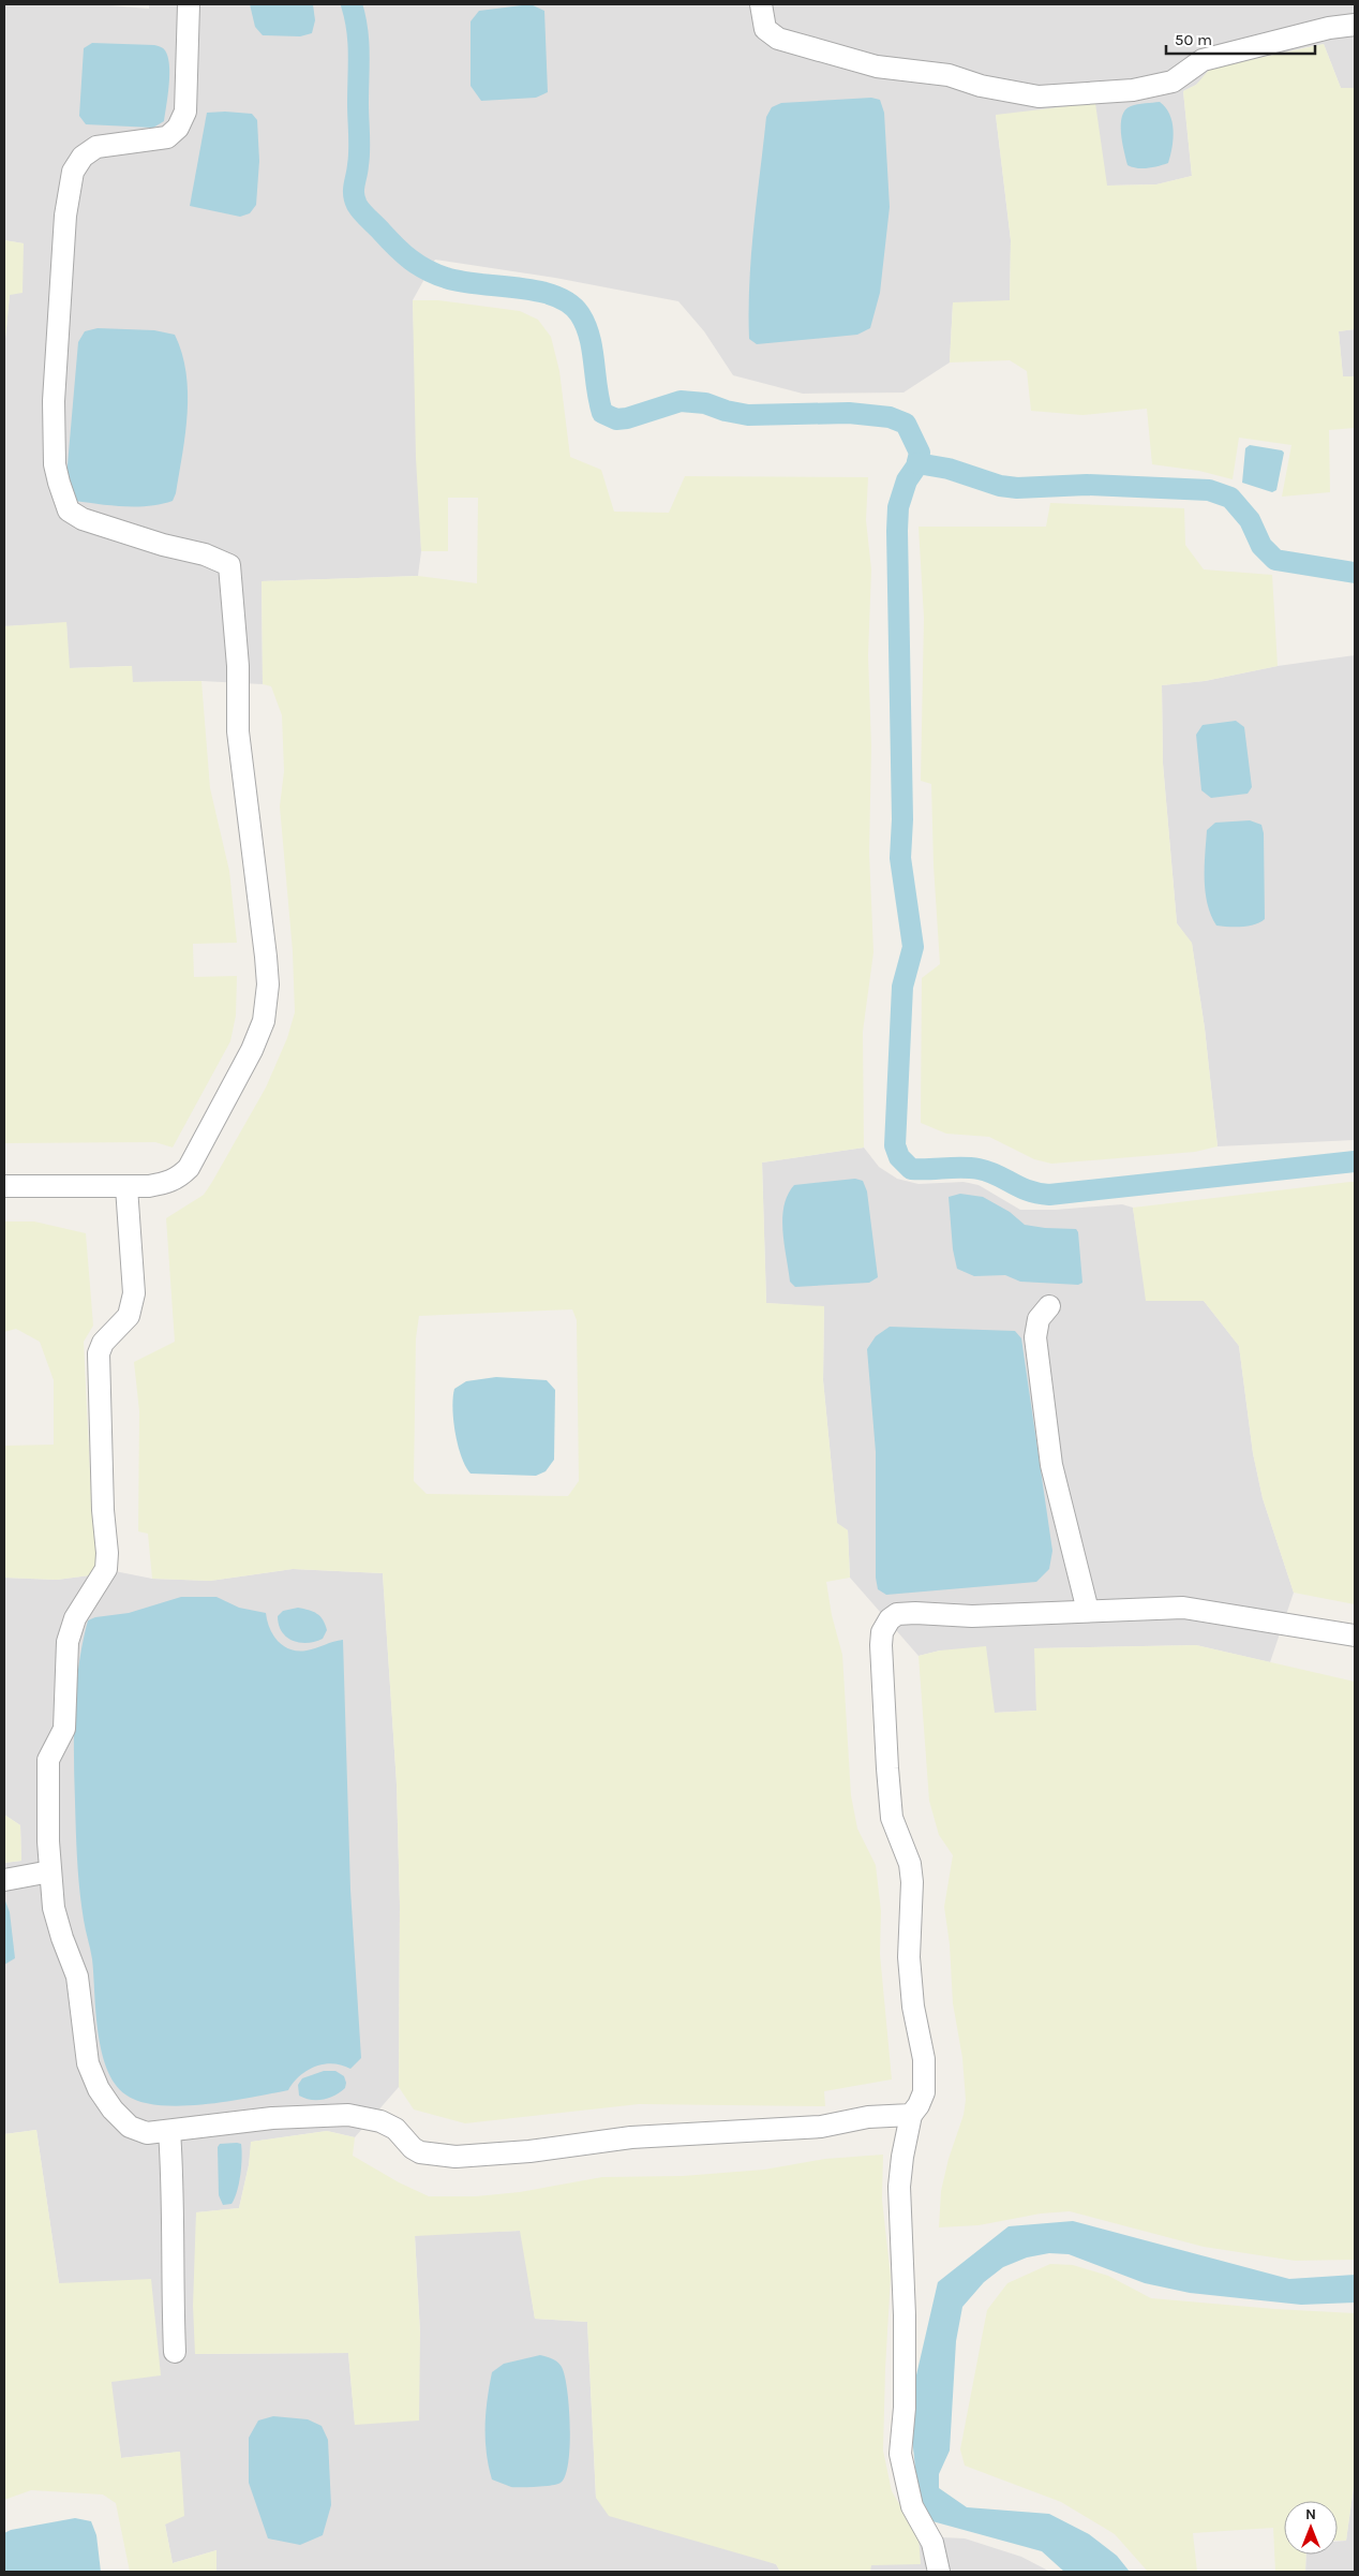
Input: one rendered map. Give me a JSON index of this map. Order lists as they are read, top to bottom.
{
  "scale_bar": "50 m",
  "north": "top"
}
